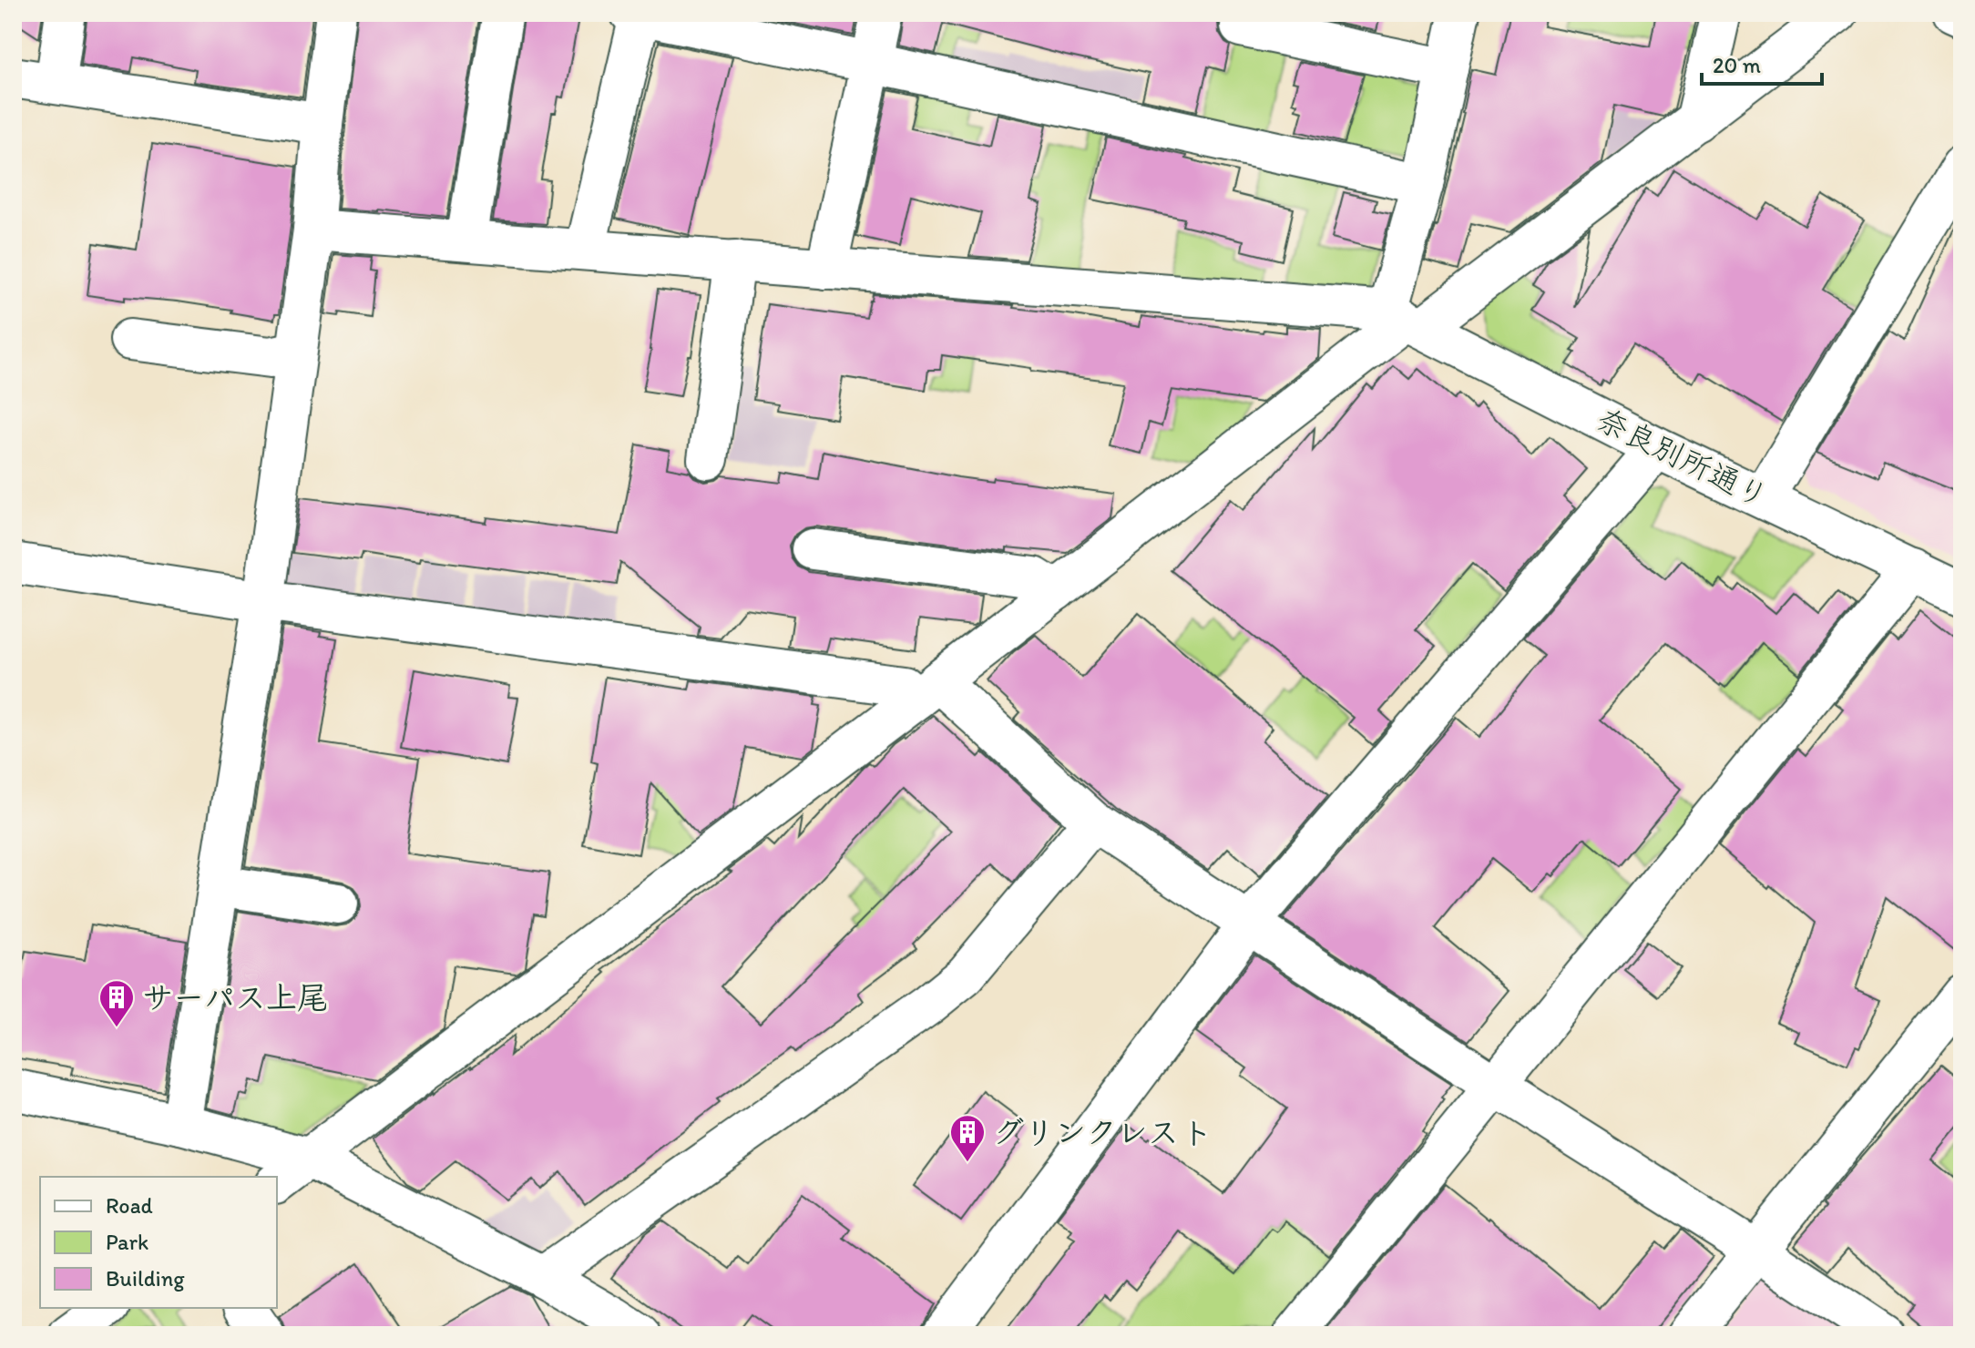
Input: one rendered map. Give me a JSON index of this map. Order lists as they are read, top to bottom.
{
  "streets": {
    "street": ["奈良別所通り"]
  },
  "places": {
    "building": ["サーパス上尾", "グリンクレスト"]
  },
  "legend": ["Road", "Park", "Building"],
  "scale_bar": "20 m"
}
